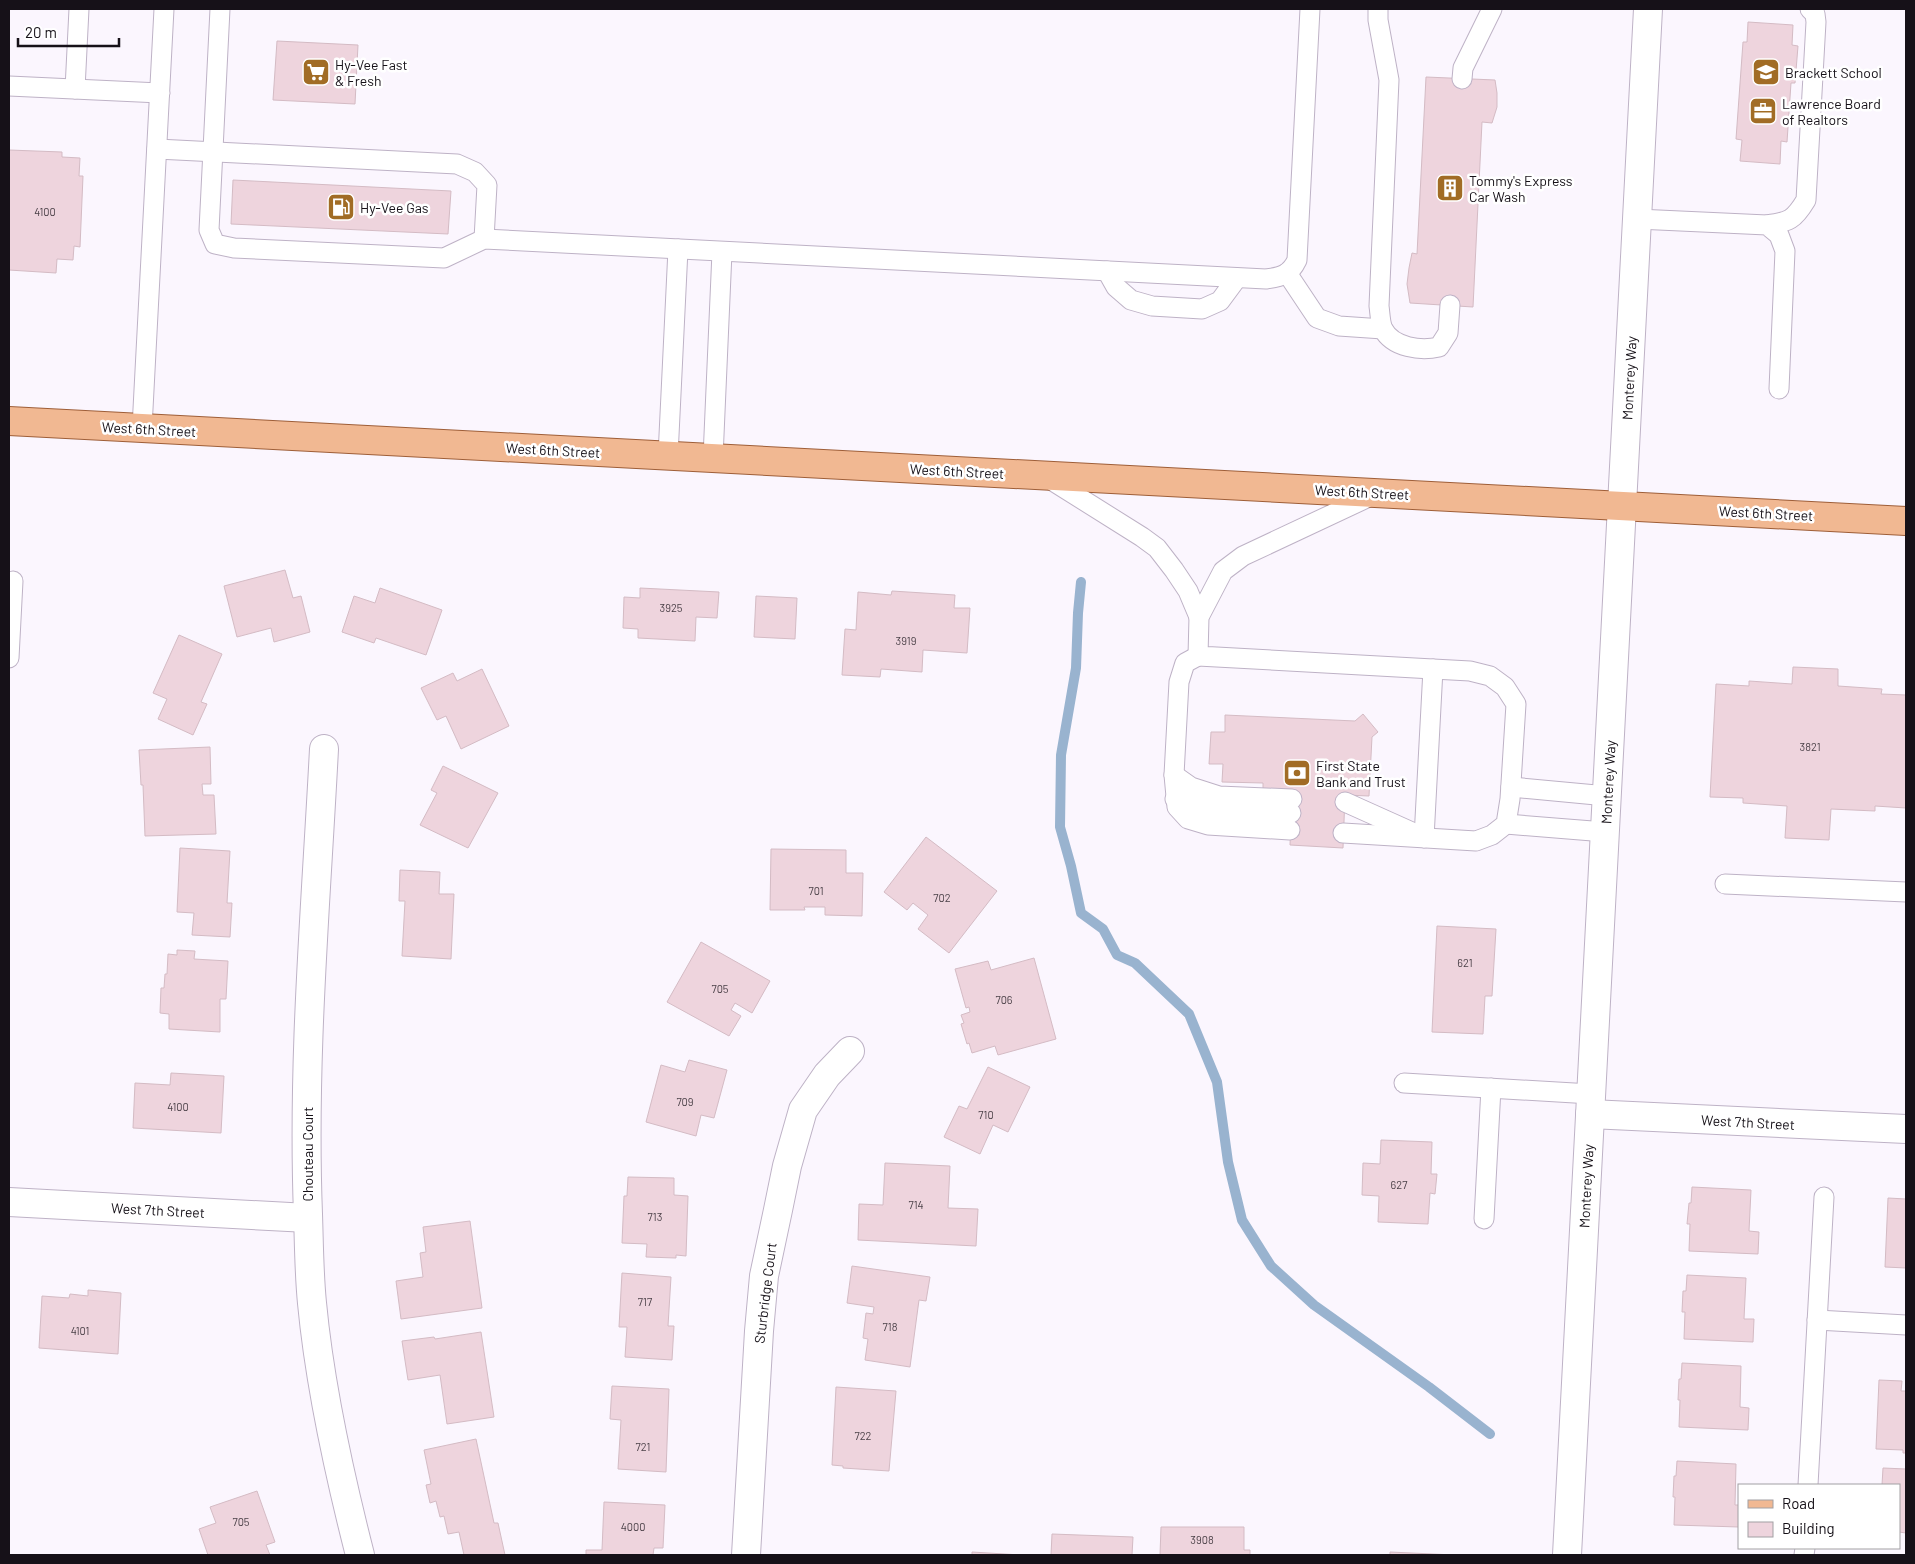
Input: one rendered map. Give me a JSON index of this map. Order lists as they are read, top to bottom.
{
  "streets": {
    "main road": ["West 6th Street"],
    "street": [
      "Monterey Way",
      "West 7th Street",
      "Chouteau Court",
      "Sturbridge Court"
    ]
  },
  "crossings": [
    ["Monterey Way", "West 6th Street"],
    ["Monterey Way", "West 7th Street"],
    ["West 7th Street", "Chouteau Court"]
  ],
  "places": {
    "supermarket": ["Hy-Vee Fast & Fresh"],
    "school or university": ["Brackett School"],
    "office": ["Lawrence Board of Realtors"],
    "building": ["Tommy's Express Car Wash"],
    "fuel station": ["Hy-Vee Gas"],
    "bank": ["First State Bank and Trust"]
  },
  "house_numbers": [
    "4100",
    "3925",
    "3919",
    "3821",
    "701",
    "702",
    "621",
    "705",
    "706",
    "709",
    "4100",
    "710",
    "627",
    "714",
    "713",
    "717",
    "718",
    "4101",
    "722",
    "721",
    "705",
    "4000",
    "3908"
  ],
  "legend": ["Road", "Building"],
  "scale_bar": "20 m"
}
